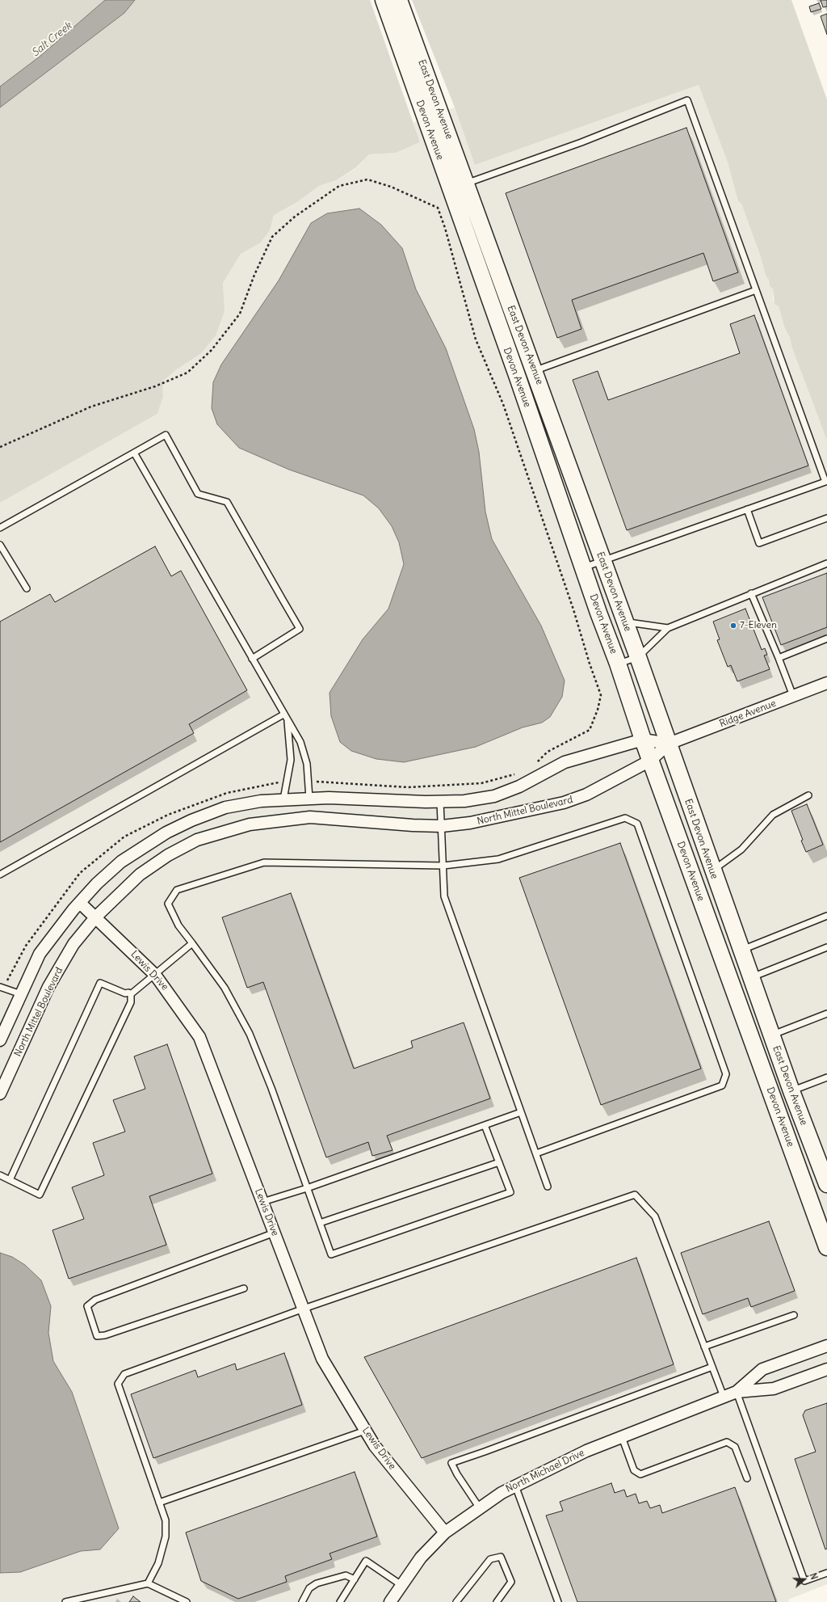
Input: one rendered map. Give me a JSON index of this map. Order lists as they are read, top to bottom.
{
  "streets": {
    "main road": ["East Devon Avenue", "Devon Avenue"],
    "street": [
      "Ridge Avenue",
      "North Mittel Boulevard",
      "Lewis Drive",
      "North Michael Drive"
    ]
  },
  "crossings": [
    ["East Devon Avenue", "Devon Avenue"],
    ["East Devon Avenue", "Ridge Avenue"],
    ["East Devon Avenue", "North Mittel Boulevard"],
    ["Devon Avenue", "North Mittel Boulevard"],
    ["Ridge Avenue", "North Mittel Boulevard"],
    ["North Mittel Boulevard", "Lewis Drive"],
    ["Lewis Drive", "North Michael Drive"]
  ],
  "water": ["Salt Creek"],
  "places": ["7-Eleven"],
  "north": "right"
}
